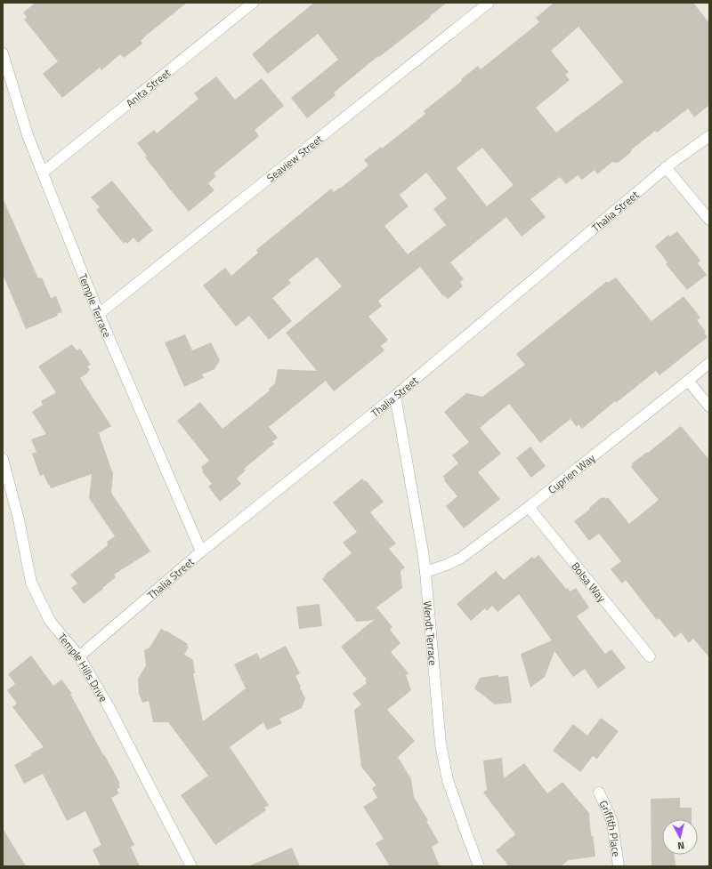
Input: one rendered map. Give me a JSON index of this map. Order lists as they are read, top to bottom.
{
  "streets": {
    "street": [
      "Anita Street",
      "Seaview Street",
      "Thalia Street",
      "Temple Terrace",
      "Cuprien Way",
      "Bolsa Way",
      "Wendt Terrace",
      "Temple Hills Drive",
      "Griffith Place"
    ]
  },
  "crossings": [
    ["Anita Street", "Temple Terrace"],
    ["Seaview Street", "Temple Terrace"],
    ["Thalia Street", "Temple Terrace"],
    ["Thalia Street", "Wendt Terrace"],
    ["Thalia Street", "Temple Hills Drive"],
    ["Cuprien Way", "Bolsa Way"],
    ["Cuprien Way", "Wendt Terrace"]
  ],
  "north": "bottom"
}
